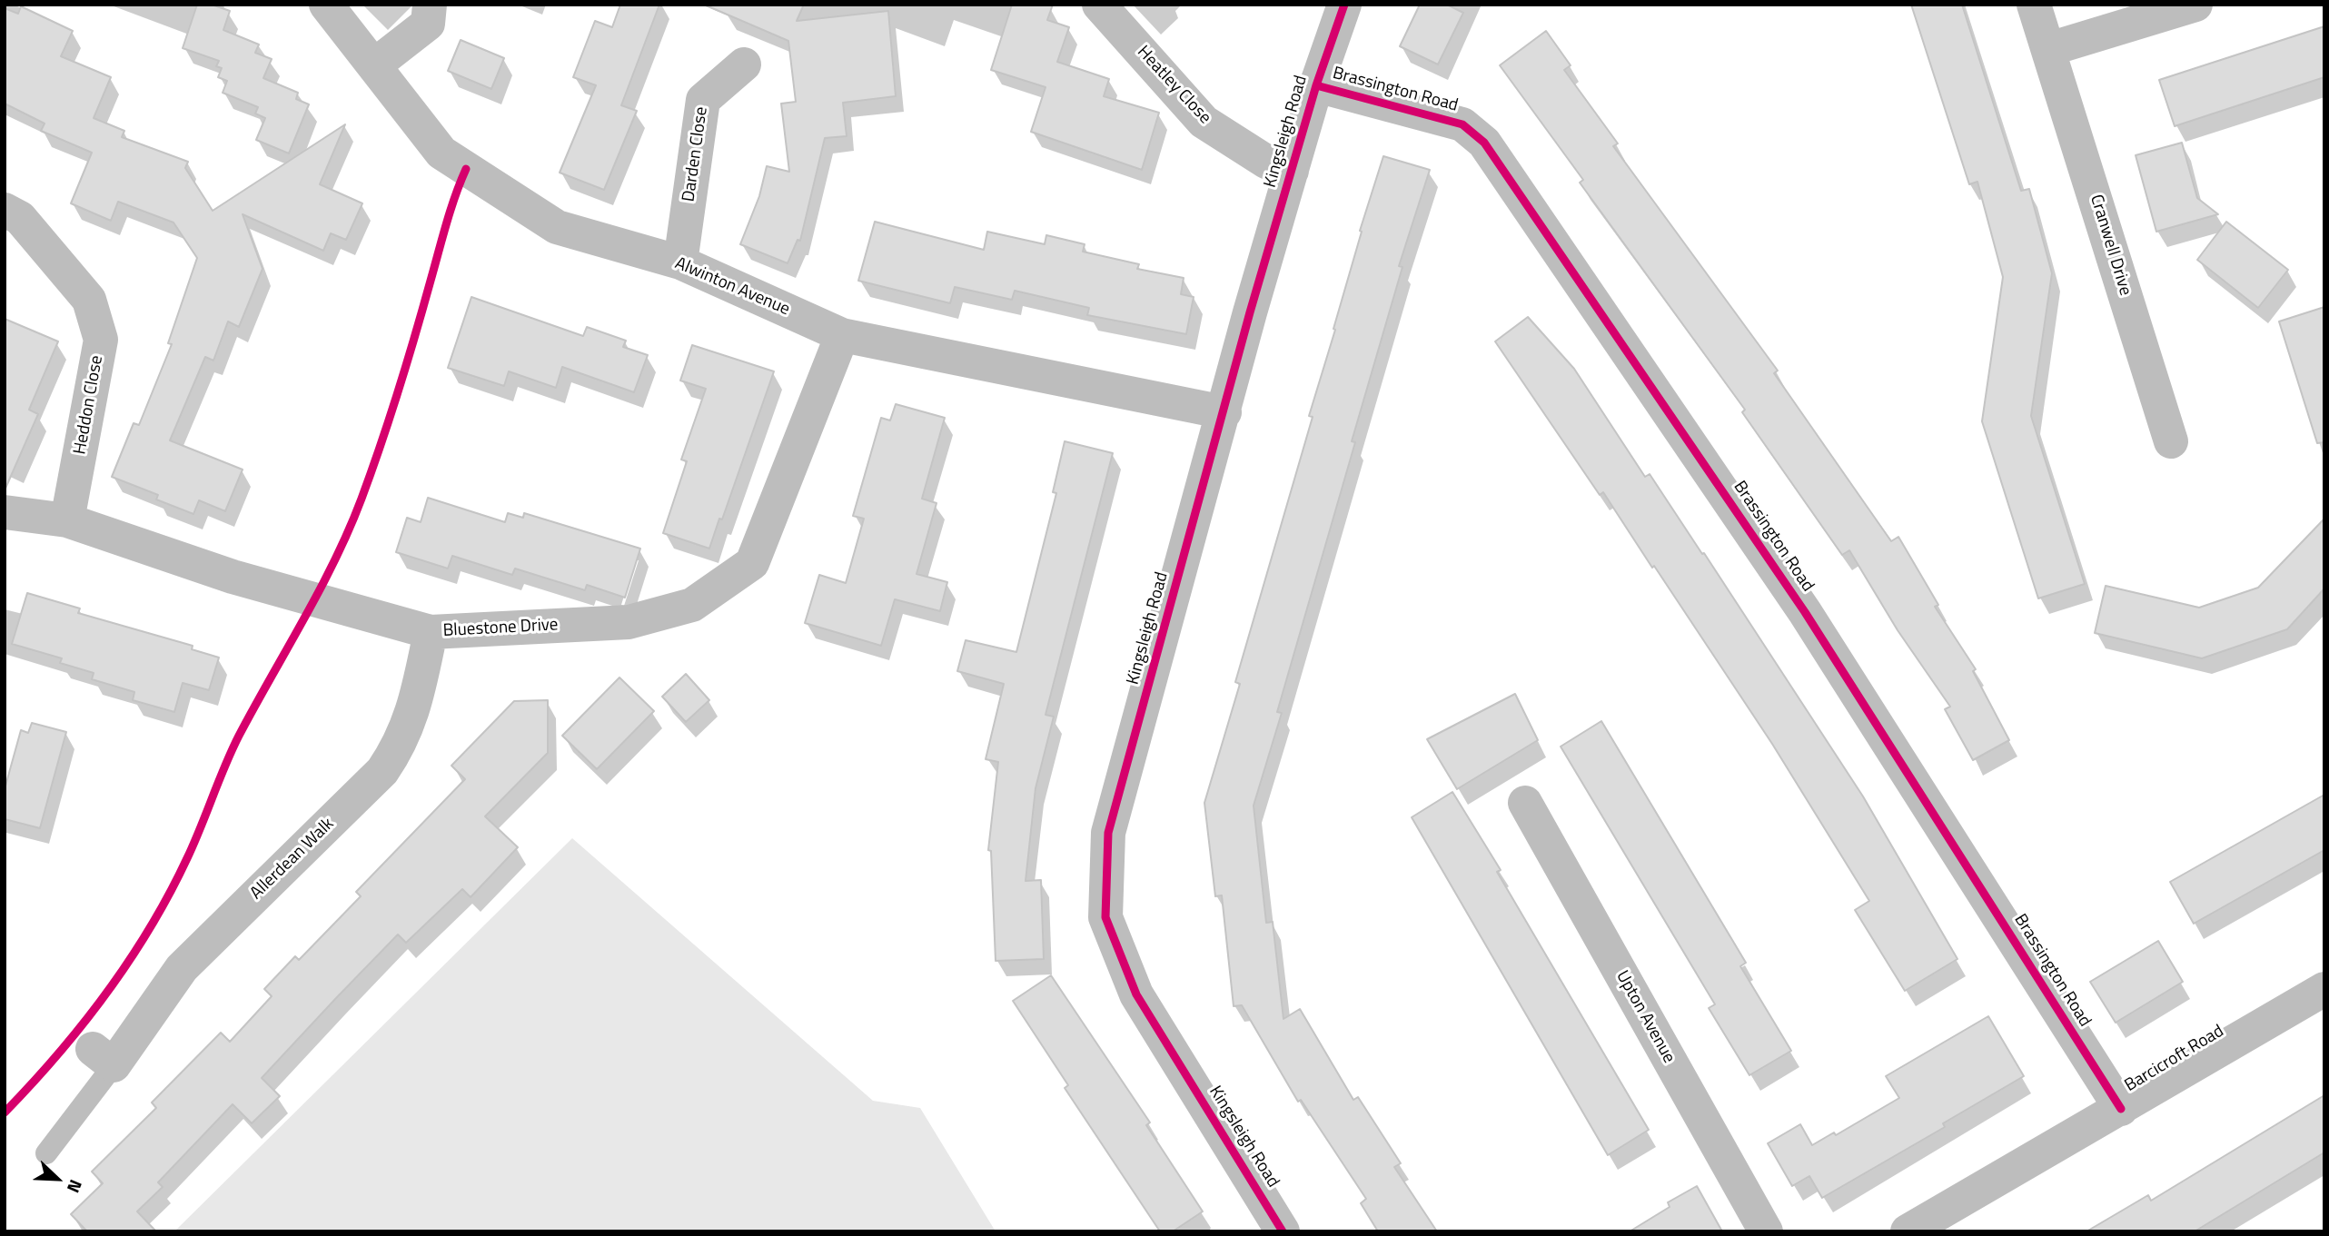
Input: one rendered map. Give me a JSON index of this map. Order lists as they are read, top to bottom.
{
  "streets": {
    "street": [
      "Heatley Close",
      "Brassington Road",
      "Kingsleigh Road",
      "Darden Close",
      "Cranwell Drive",
      "Alwinton Avenue",
      "Heddon Close",
      "Bluestone Drive",
      "Allerdean Walk",
      "Upton Avenue",
      "Barcicroft Road"
    ]
  },
  "crossings": [
    ["Heatley Close", "Kingsleigh Road"],
    ["Brassington Road", "Kingsleigh Road"],
    ["Brassington Road", "Barcicroft Road"],
    ["Kingsleigh Road", "Alwinton Avenue"],
    ["Darden Close", "Alwinton Avenue"],
    ["Alwinton Avenue", "Bluestone Drive"],
    ["Heddon Close", "Bluestone Drive"],
    ["Bluestone Drive", "Allerdean Walk"]
  ],
  "north": "bottom right"
}
